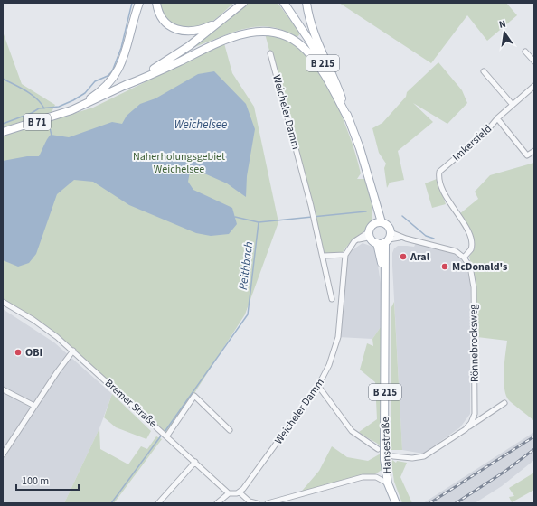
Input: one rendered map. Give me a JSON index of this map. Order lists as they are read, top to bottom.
{
  "streets": {
    "main road": ["B 215", "B 71", "Hansestraße"],
    "street": [
      "Weicheler Damm",
      "Imkersfeld",
      "Rönnebrocksweg",
      "Bremer Straße"
    ]
  },
  "crossings": [
    ["Weicheler Damm", "Hansestraße"],
    ["Imkersfeld", "Rönnebrocksweg"]
  ],
  "water": ["Weichelsee", "Reithbach"],
  "parks": ["Naherholungsgebiet Weichelsee"],
  "places": ["Aral", "McDonald's", "OBI"],
  "scale_bar": "100 m",
  "north": "top"
}
